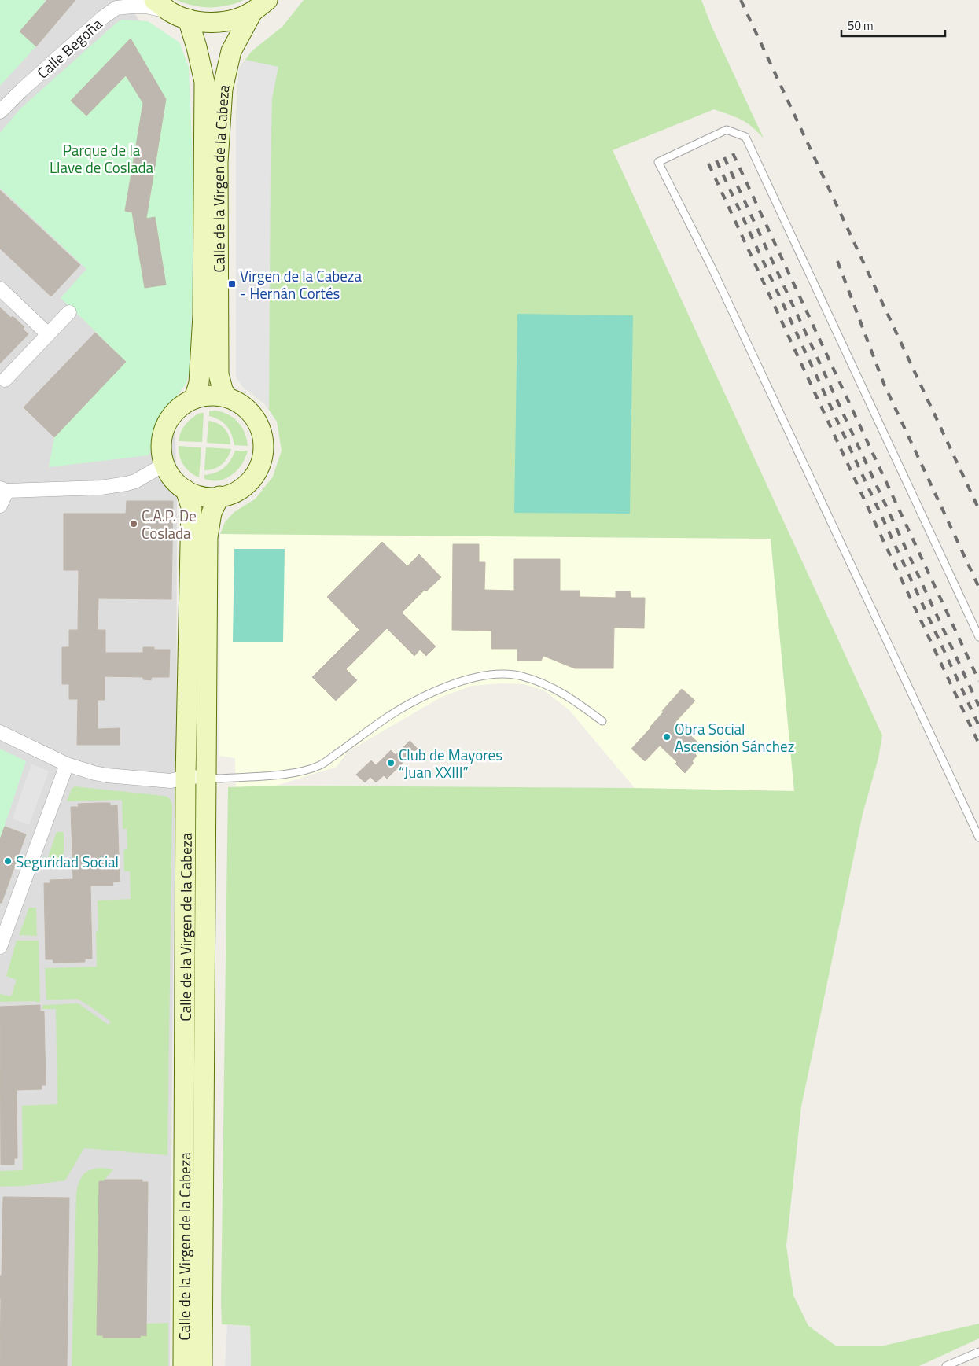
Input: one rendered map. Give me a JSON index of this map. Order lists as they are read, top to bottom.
{
  "streets": {
    "main road": ["Calle de la Virgen de la Cabeza"],
    "street": ["Calle Begoña"]
  },
  "crossings": [
    ["Calle Begoña", "Calle de la Virgen de la Cabeza"]
  ],
  "parks": ["Parque de la Llave de Coslada"],
  "places": {
    "transit": ["Virgen de la Cabeza - Hernán Cortés"],
    "other": [
      "C.A.P. De Coslada",
      "Obra Social Ascensión Sánchez",
      "Club de Mayores “Juan XXIII”",
      "Seguridad Social"
    ]
  },
  "scale_bar": "50 m"
}
